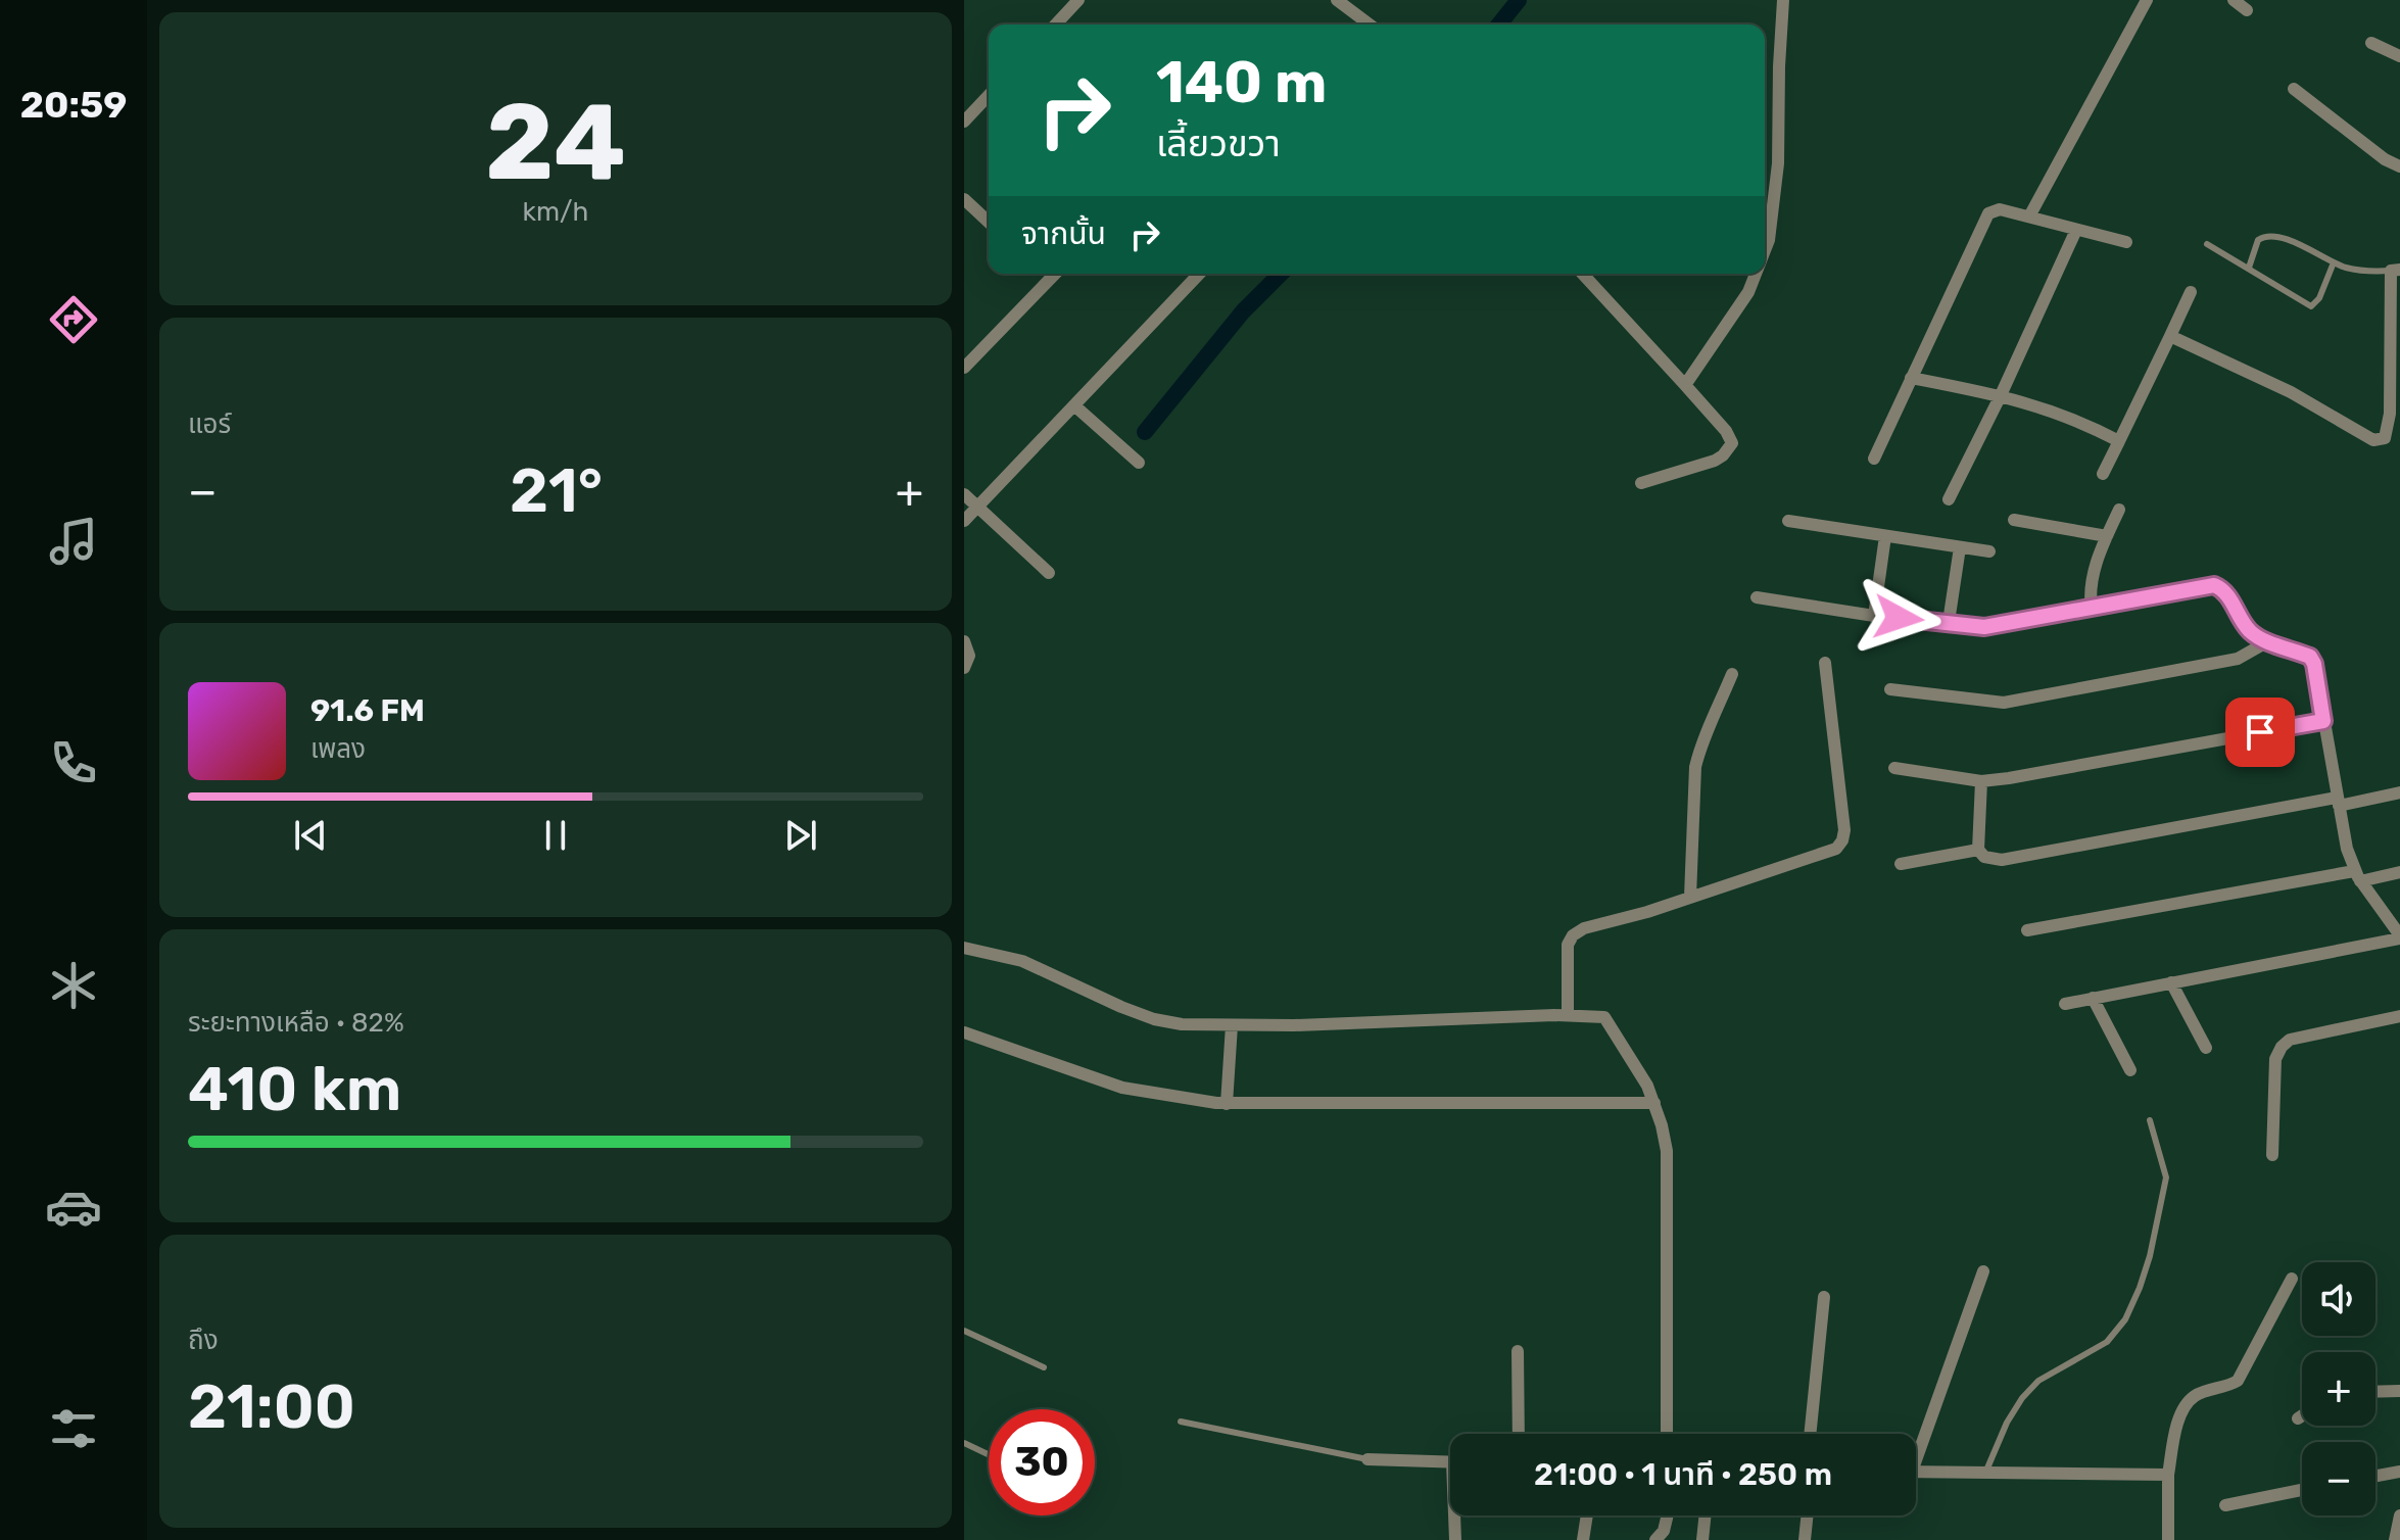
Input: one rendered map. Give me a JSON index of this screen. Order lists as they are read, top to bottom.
{
  "page": {
    "tabs": "20:59",
    "tile": [
      ["24", "km/h"],
      "แอร์",
      ["ระยะทางเหลือ · 82%", "410 km"],
      ["ถึง", "21:00"]
    ],
    "turn": ["140 m", "เลี้ยวขวา"],
    "then": "จากนั้น",
    "heat": ["−", "21°", "+"],
    "song": ["91.6 FM", "เพลง"],
    "map_buttons": ["+", "−"],
    "limit": "30",
    "trip": "21:00 · 1 นาที · 250 m"
  }
}
